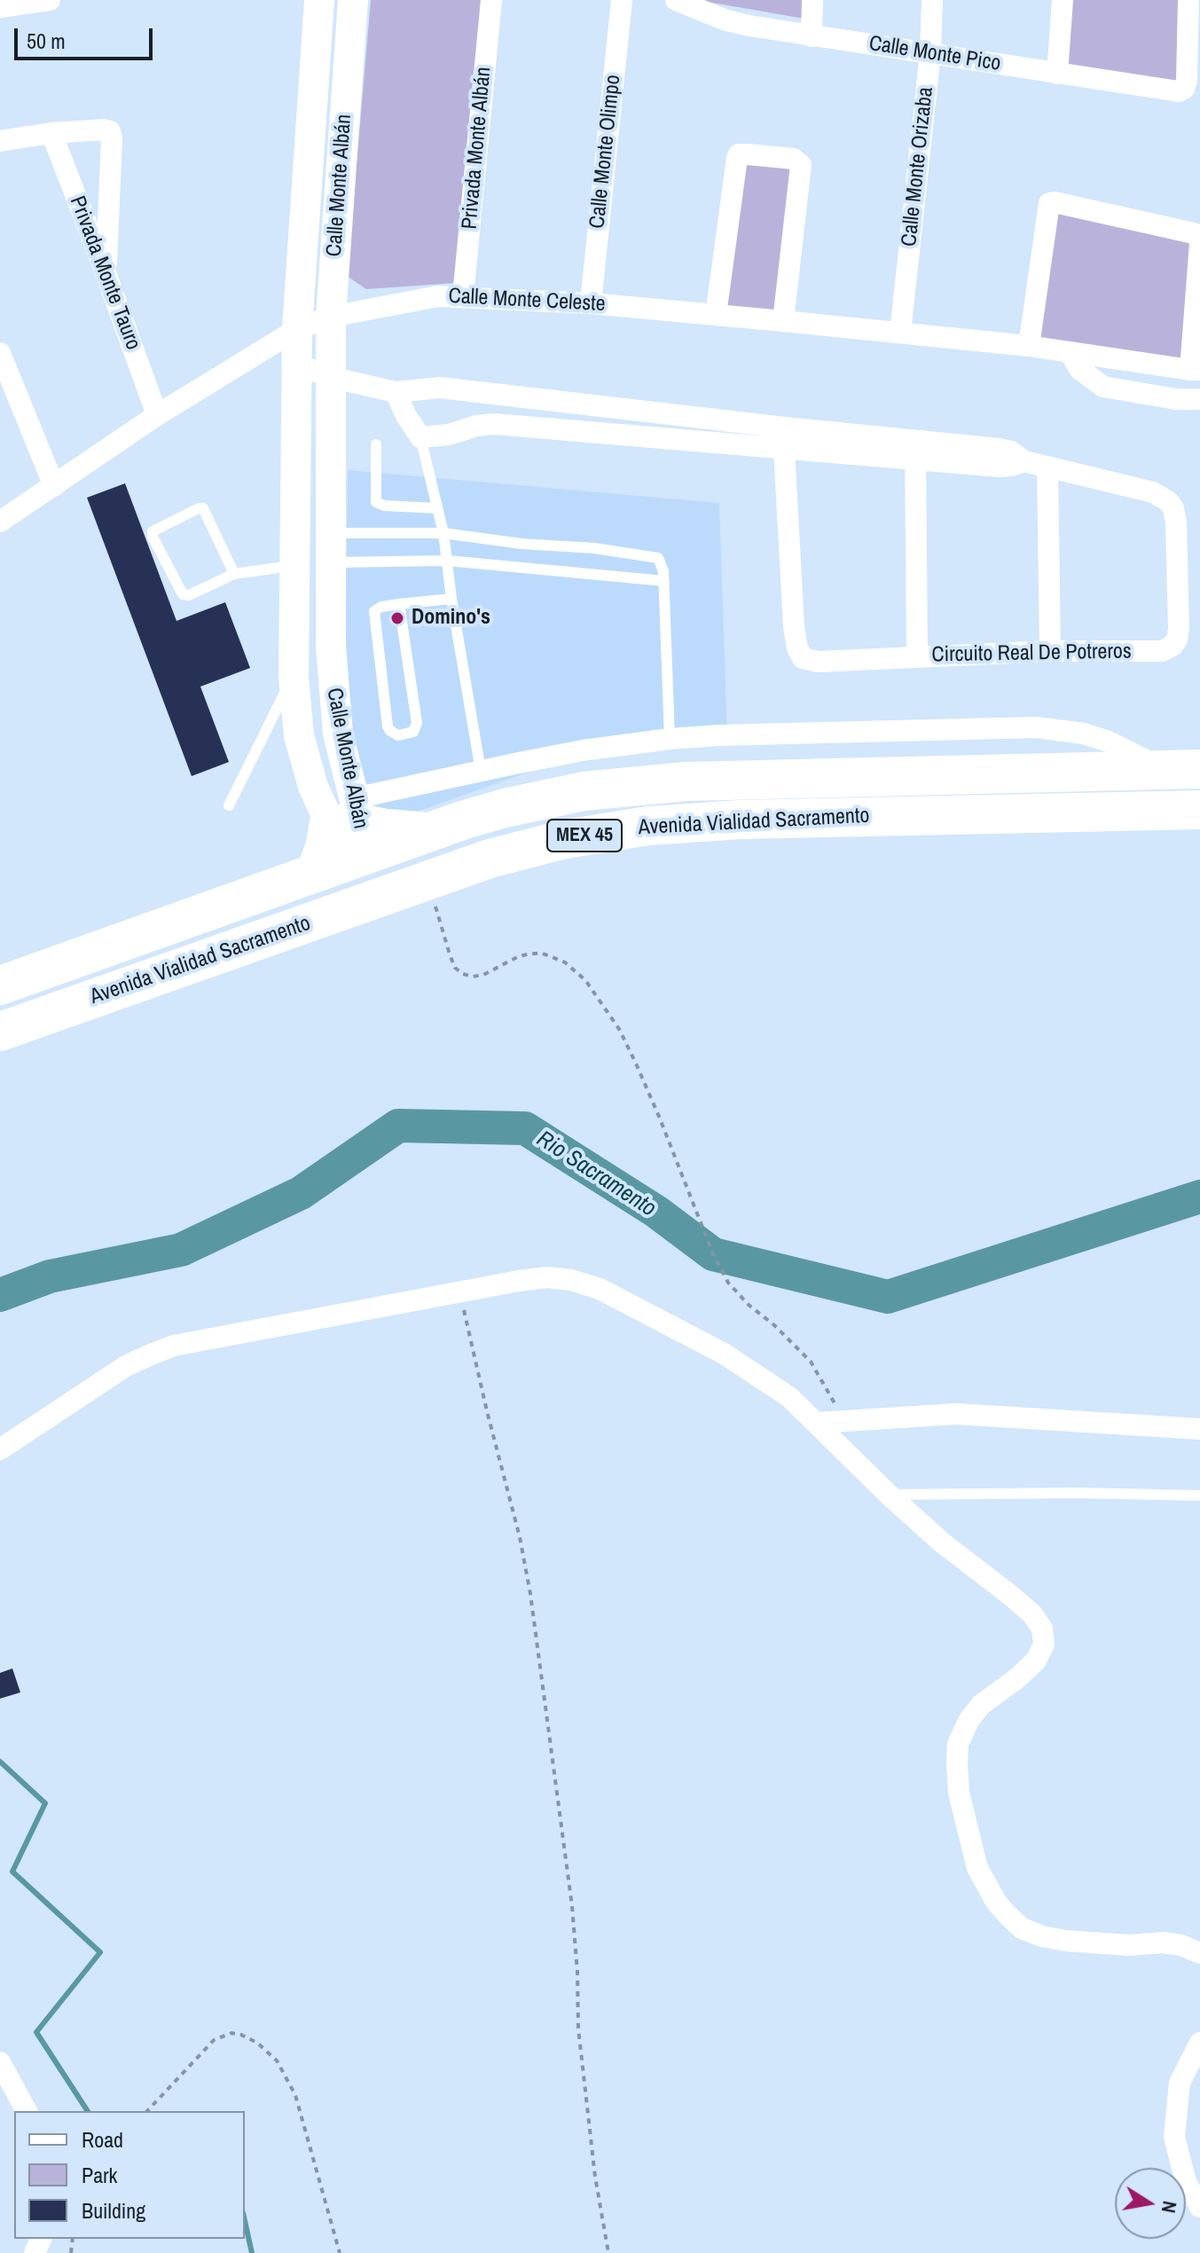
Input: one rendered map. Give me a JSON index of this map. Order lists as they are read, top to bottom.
{
  "streets": {
    "highway": ["Avenida Vialidad Sacramento", "MEX 45"],
    "main road": ["Calle Monte Albán"],
    "street": [
      "Calle Monte Pico",
      "Privada Monte Albán",
      "Calle Monte Olimpo",
      "Calle Monte Orizaba",
      "Privada Monte Tauro",
      "Calle Monte Celeste",
      "Circuito Real De Potreros"
    ]
  },
  "crossings": [
    ["Calle Monte Pico", "Calle Monte Orizaba"],
    ["Privada Monte Albán", "Calle Monte Celeste"],
    ["Calle Monte Olimpo", "Calle Monte Celeste"],
    ["Calle Monte Orizaba", "Calle Monte Celeste"],
    ["Calle Monte Albán", "Calle Monte Celeste"],
    ["Calle Monte Albán", "Circuito Real De Potreros"],
    ["Calle Monte Albán", "Avenida Vialidad Sacramento"],
    ["Privada Monte Tauro", "Calle Monte Celeste"]
  ],
  "water": ["Rio Sacramento"],
  "places": ["Domino's"],
  "legend": ["Road", "Park", "Building"],
  "scale_bar": "50 m",
  "north": "right"
}
